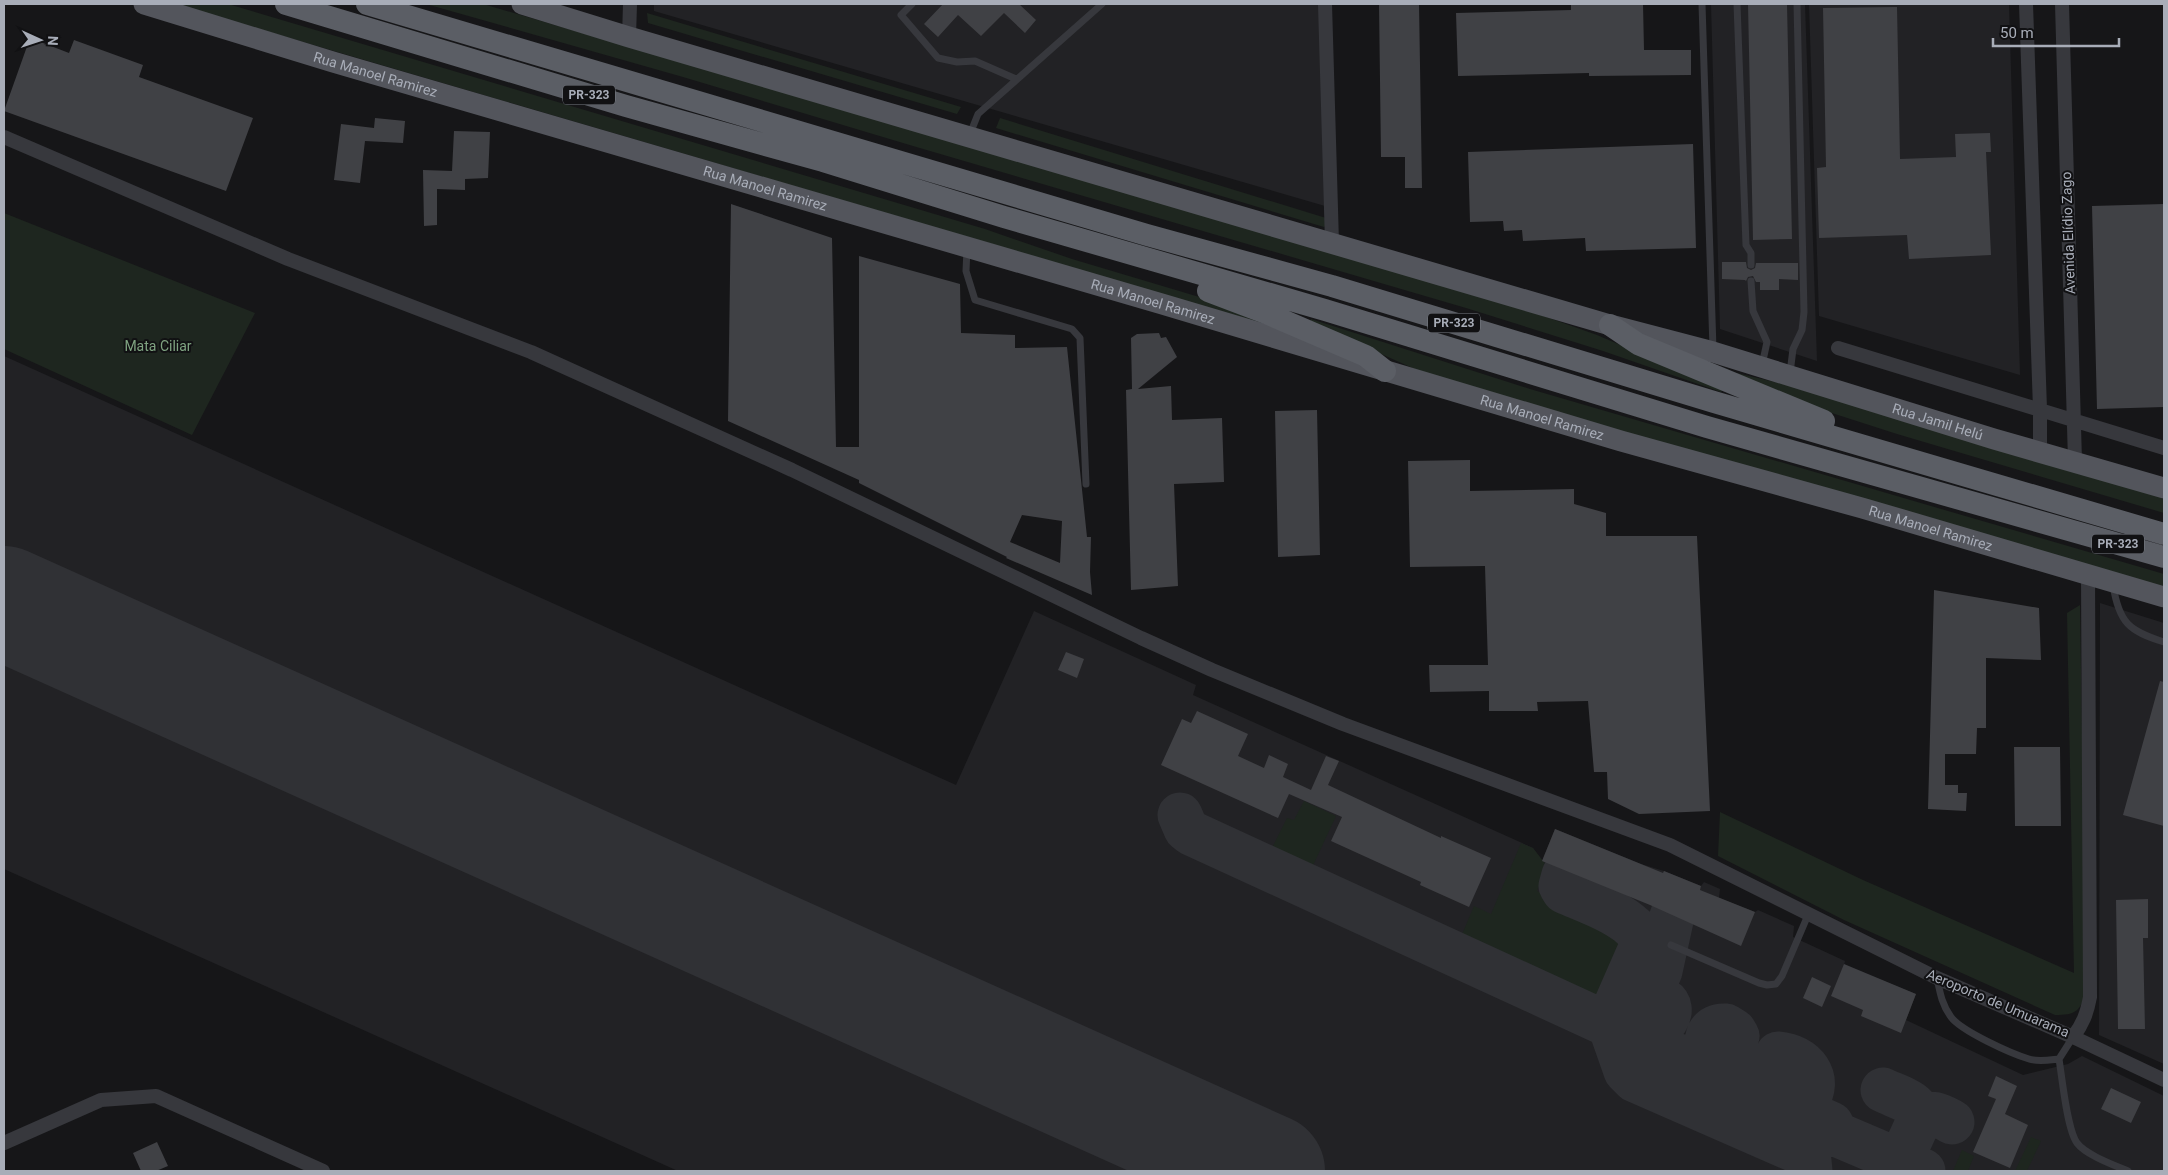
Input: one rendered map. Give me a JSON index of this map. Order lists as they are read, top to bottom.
{
  "streets": {
    "highway": ["PR-323"],
    "main road": ["Rua Manoel Ramirez", "Rua Jamil Helú"],
    "street": ["Avenida Elídio Zago", "Aeroporto de Umuarama"]
  },
  "crossings": [
    ["Rua Manoel Ramirez", "Aeroporto de Umuarama"],
    ["Avenida Elídio Zago", "Rua Jamil Helú"]
  ],
  "parks": ["Mata Ciliar"],
  "scale_bar": "50 m",
  "north": "right"
}
